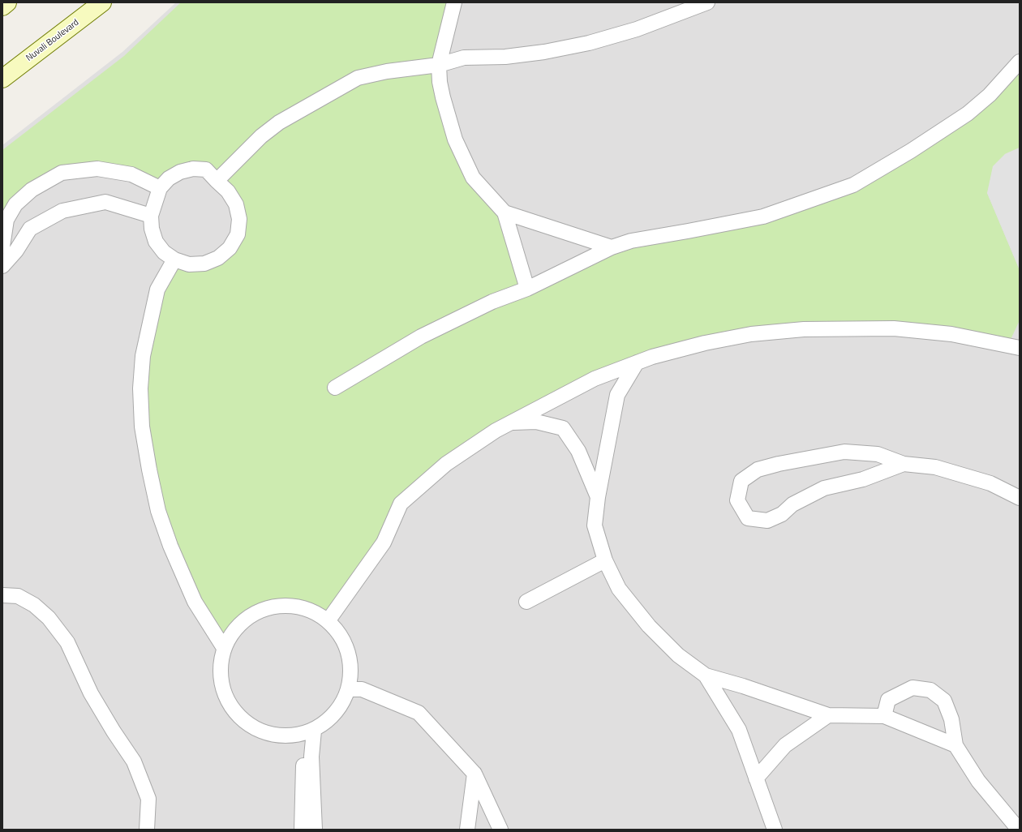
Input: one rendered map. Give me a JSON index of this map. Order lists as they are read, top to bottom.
{
  "streets": {
    "street": ["Nuvali Boulevard"]
  }
}
